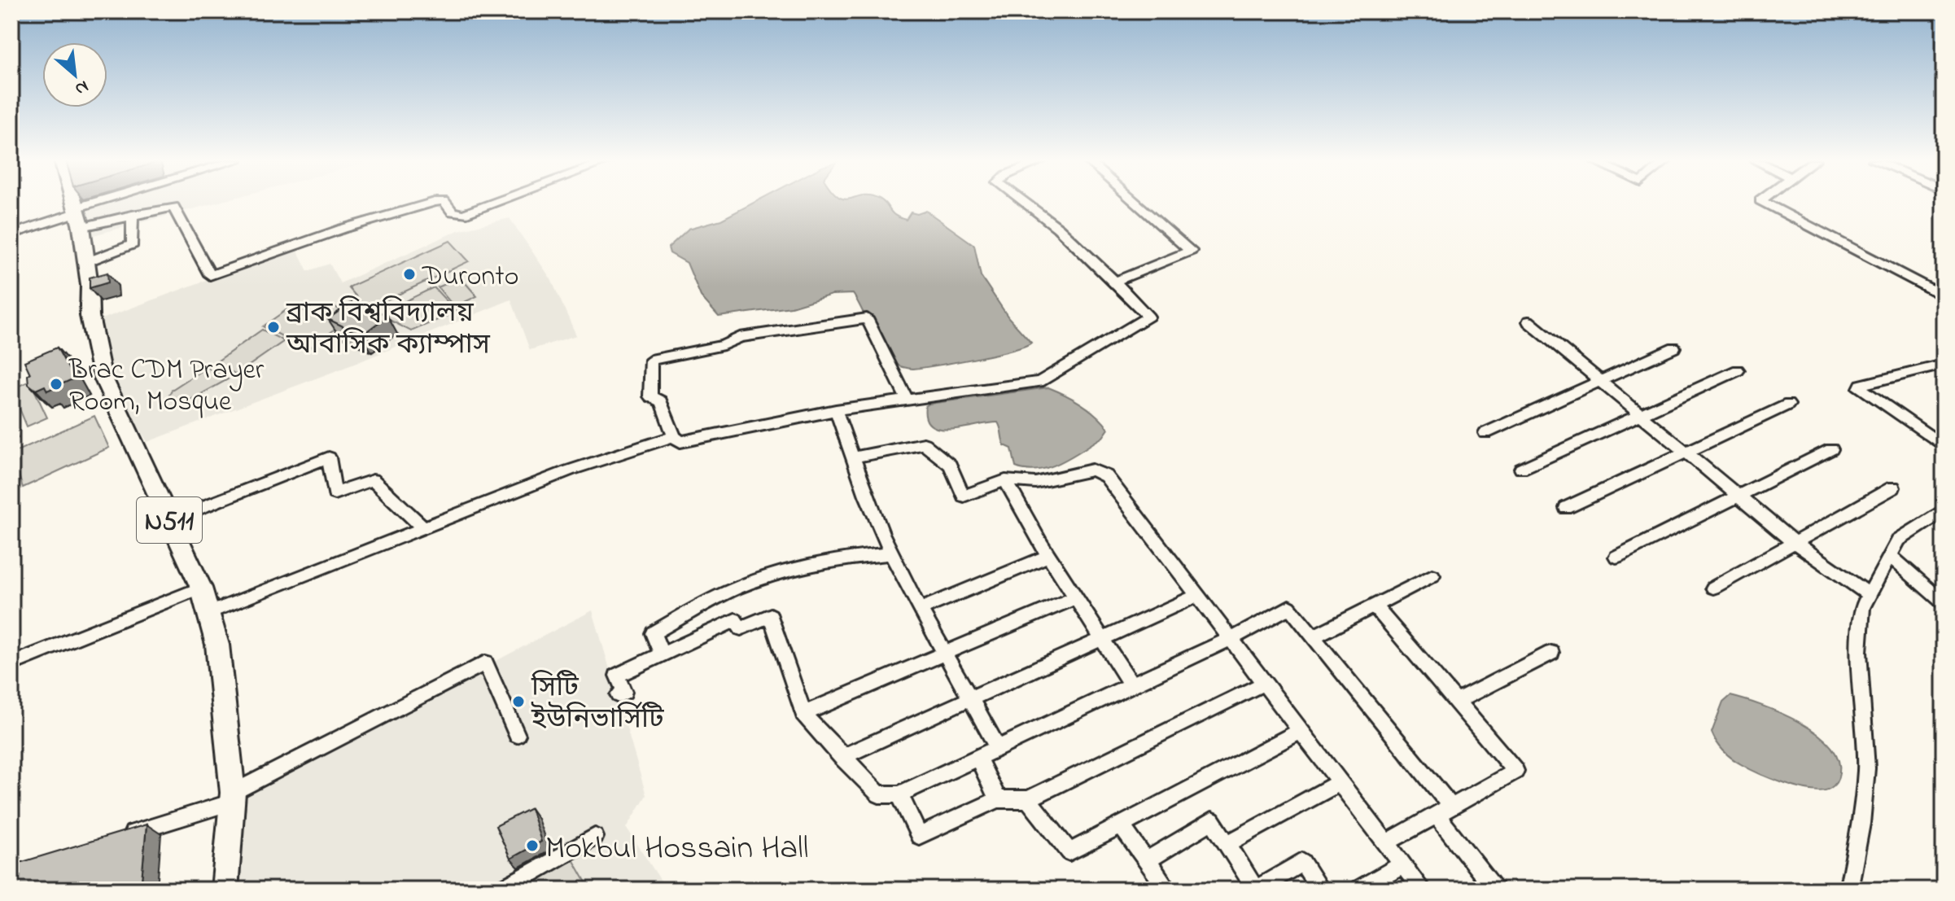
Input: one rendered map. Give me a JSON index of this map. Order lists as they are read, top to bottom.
{
  "streets": {
    "highway": ["N511"]
  },
  "places": [
    "Duronto",
    "ব্রাক বিশ্ববিদ্যালয় আবাসিক ক্যাম্পাস",
    "Brac CDM Prayer Room, Mosque",
    "সিটি ইউনিভার্সিটি",
    "Mokbul Hossain Hall"
  ],
  "north": "bottom right"
}
